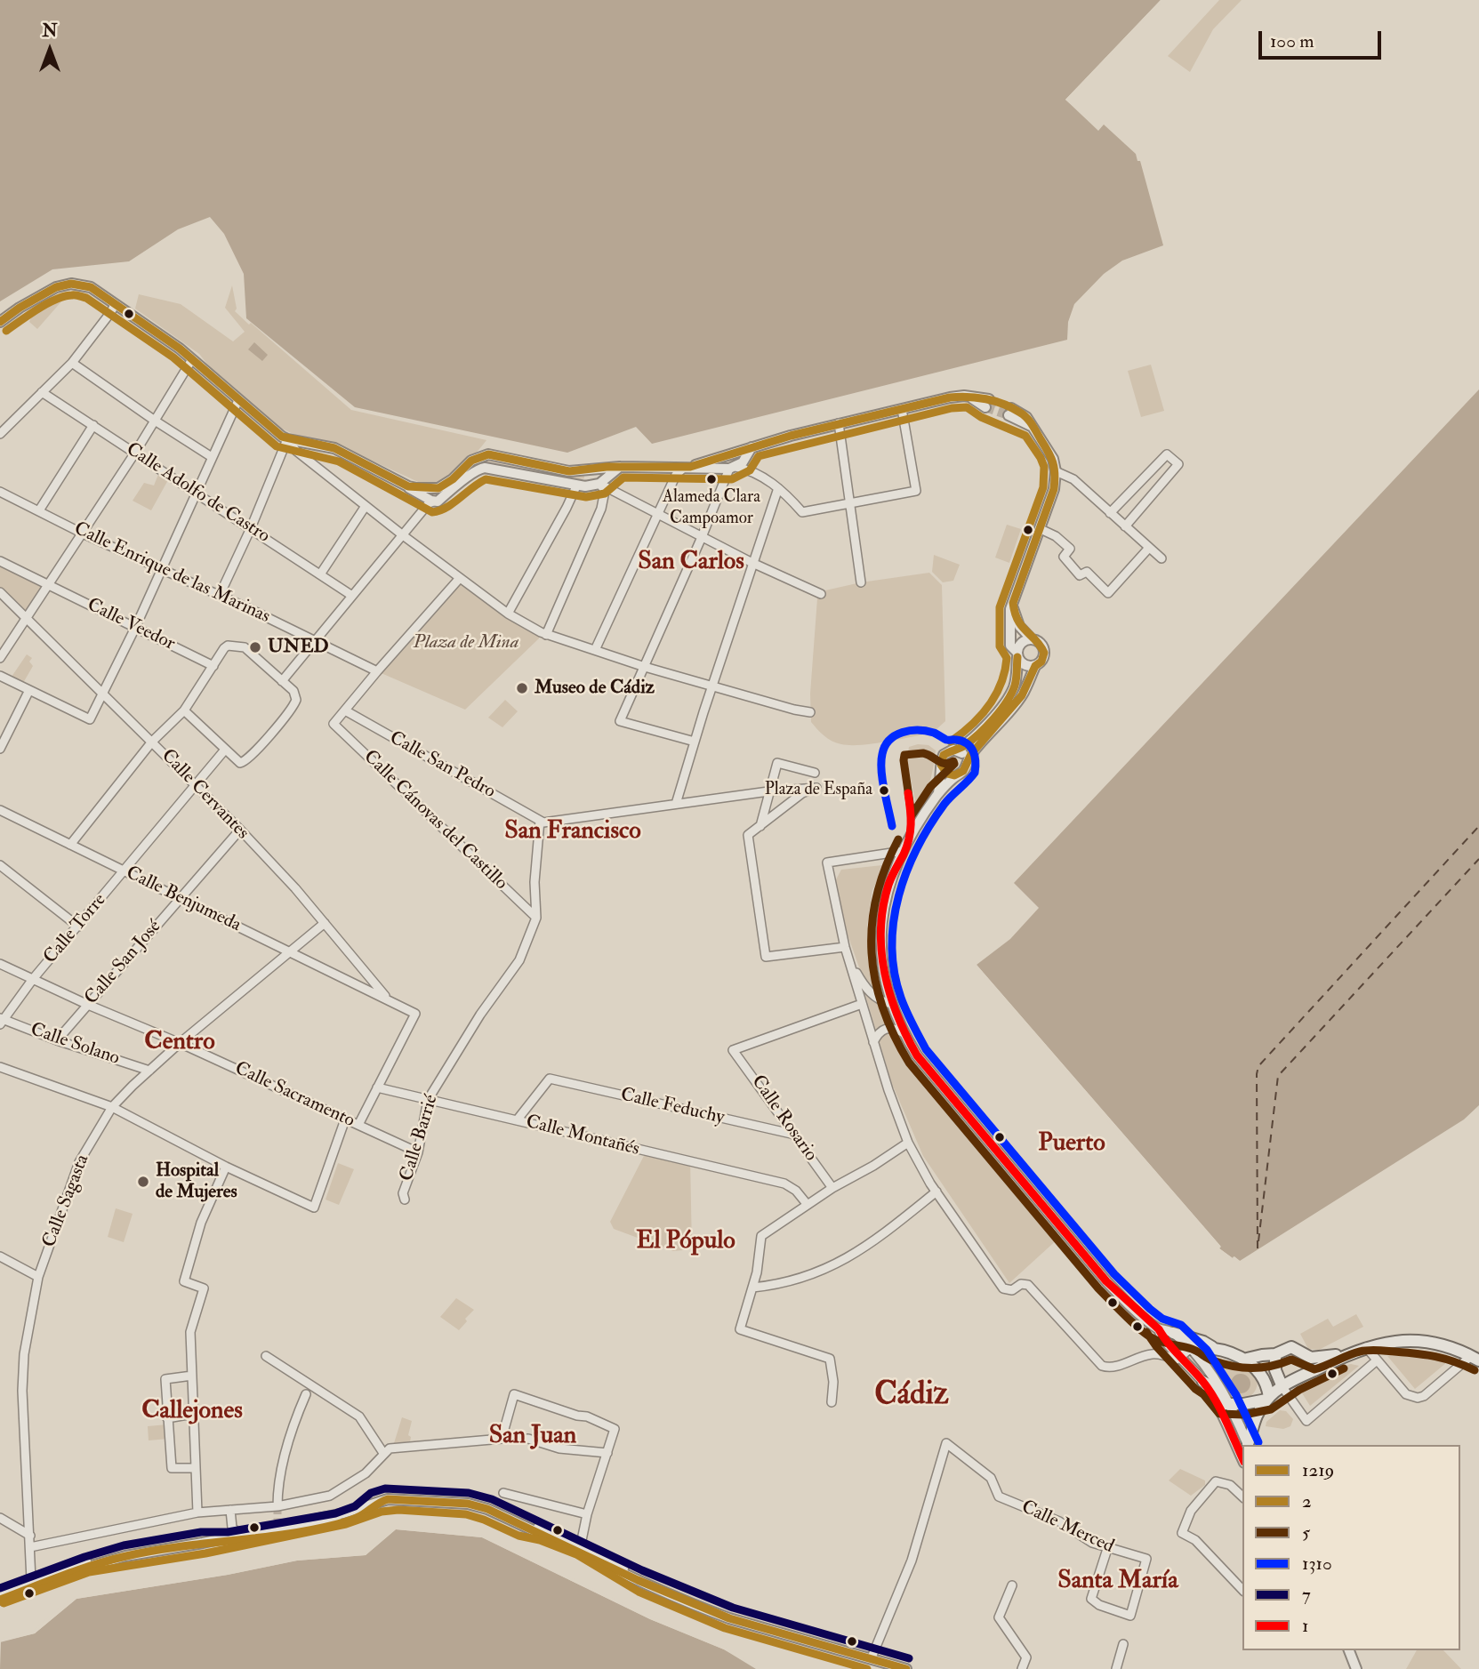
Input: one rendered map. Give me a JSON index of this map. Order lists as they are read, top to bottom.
{
  "streets": {
    "street": [
      "Calle Adolfo de Castro",
      "Calle Enrique de las Marinas",
      "Calle Veedor",
      "Calle San Pedro",
      "Calle Cervantes",
      "Calle Cánovas del Castillo",
      "Calle Benjumeda",
      "Calle Torre",
      "Calle San José",
      "Calle Solano",
      "Calle Sacramento",
      "Calle Feduchy",
      "Calle Rosario",
      "Calle Montañés",
      "Calle Barrié",
      "Calle Sagasta",
      "Calle Merced"
    ]
  },
  "crossings": [
    ["Calle San Pedro", "Calle Cánovas del Castillo"],
    ["Calle Cervantes", "Calle Benjumeda"],
    ["Calle Cervantes", "Calle Torre"],
    ["Calle Cervantes", "Calle San José"],
    ["Calle Cervantes", "Calle Sagasta"],
    ["Calle Cánovas del Castillo", "Calle Barrié"],
    ["Calle Benjumeda", "Calle Torre"],
    ["Calle Benjumeda", "Calle San José"],
    ["Calle Benjumeda", "Calle Montañés"],
    ["Calle Benjumeda", "Calle Sagasta"],
    ["Calle Torre", "Calle Solano"],
    ["Calle Torre", "Calle Sacramento"],
    ["Calle San José", "Calle Solano"],
    ["Calle San José", "Calle Sacramento"],
    ["Calle Solano", "Calle Sagasta"],
    ["Calle Sacramento", "Calle Barrié"],
    ["Calle Sacramento", "Calle Sagasta"],
    ["Calle Feduchy", "Calle Rosario"],
    ["Calle Feduchy", "Calle Montañés"],
    ["Calle Montañés", "Calle Barrié"]
  ],
  "districts": [
    "San Carlos",
    "San Francisco",
    "Centro",
    "Puerto",
    "El Pópulo",
    "Cádiz",
    "Callejones",
    "San Juan",
    "Santa María"
  ],
  "parks": ["Plaza de Mina"],
  "places": [
    "Alameda Clara Campoamor",
    "UNED",
    "Museo de Cádiz",
    "Plaza de España",
    "Hospital de Mujeres"
  ],
  "lines": [
    "transit line 1219",
    "transit line 2",
    "transit line 1310",
    "transit line 5",
    "transit line 1",
    "transit line 7"
  ],
  "legend": [
    "1219",
    "2",
    "5",
    "1310",
    "7",
    "1"
  ],
  "scale_bar": "100 m",
  "north": "top"
}
